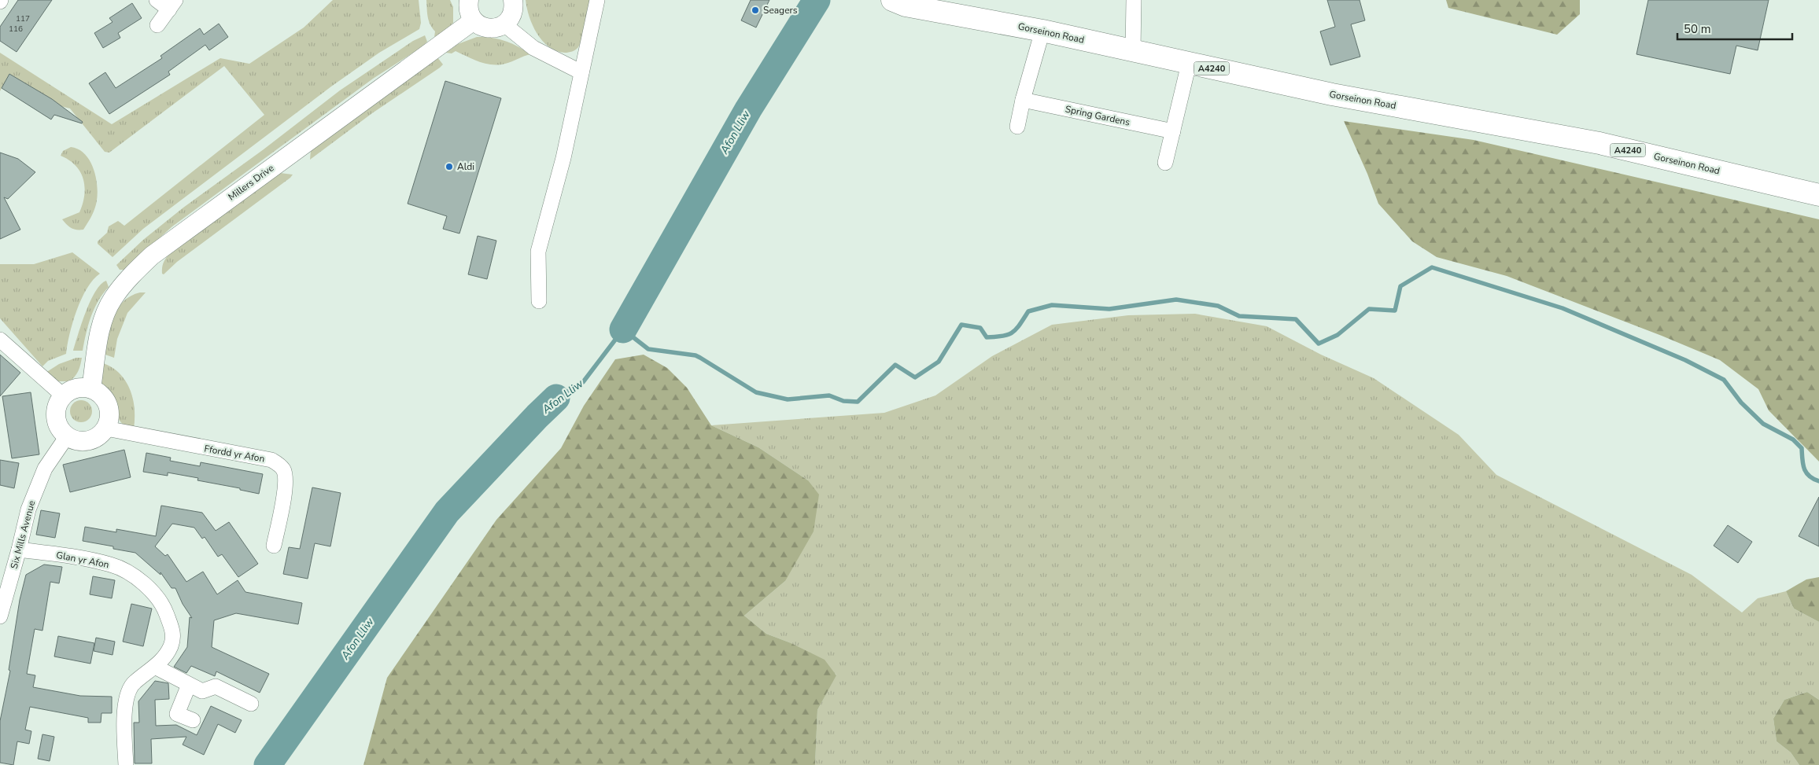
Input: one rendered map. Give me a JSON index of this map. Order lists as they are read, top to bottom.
{
  "streets": {
    "main road": ["Gorseinon Road", "A4240"],
    "street": [
      "Spring Gardens",
      "Millers Drive",
      "Ffordd yr Afon",
      "Six Mills Avenue",
      "Glan yr Afon"
    ]
  },
  "crossings": [
    ["Millers Drive", "Ffordd yr Afon"],
    ["Millers Drive", "Six Mills Avenue"],
    ["Ffordd yr Afon", "Six Mills Avenue"],
    ["Six Mills Avenue", "Glan yr Afon"]
  ],
  "water": ["Afon Lliw"],
  "places": ["Seagers", "Aldi"],
  "house_numbers": ["117", "116"],
  "scale_bar": "50 m"
}
